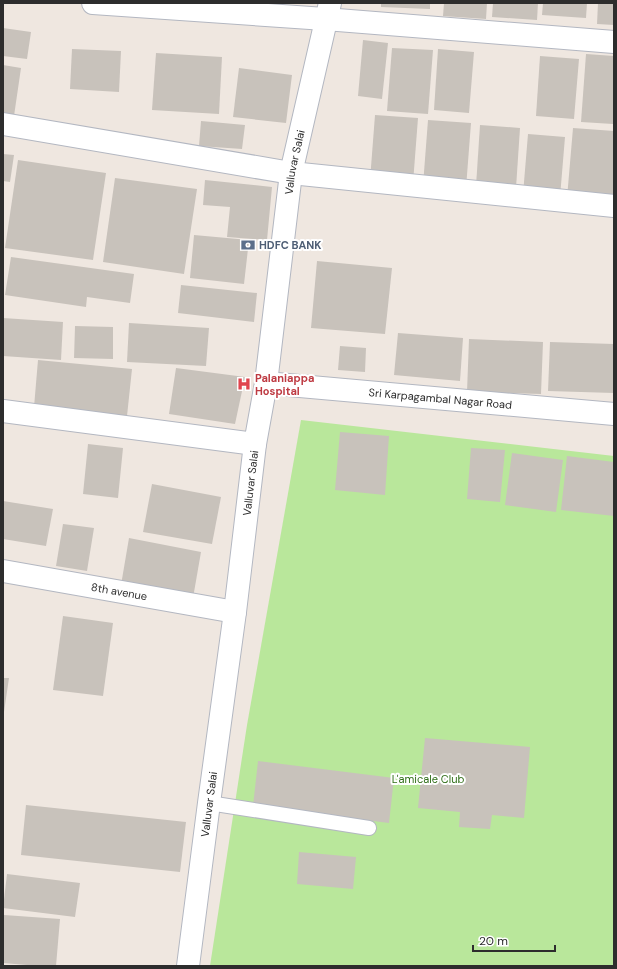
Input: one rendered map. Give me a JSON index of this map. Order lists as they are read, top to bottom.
{
  "streets": {
    "street": ["Valluvar Salai", "Sri Karpagambal Nagar Road", "8th avenue"]
  },
  "crossings": [
    ["Valluvar Salai", "Sri Karpagambal Nagar Road"],
    ["Valluvar Salai", "8th avenue"]
  ],
  "parks": ["L'amicale Club"],
  "places": {
    "bank": ["HDFC BANK"],
    "hospital": ["Palaniappa Hospital"]
  },
  "scale_bar": "20 m"
}
